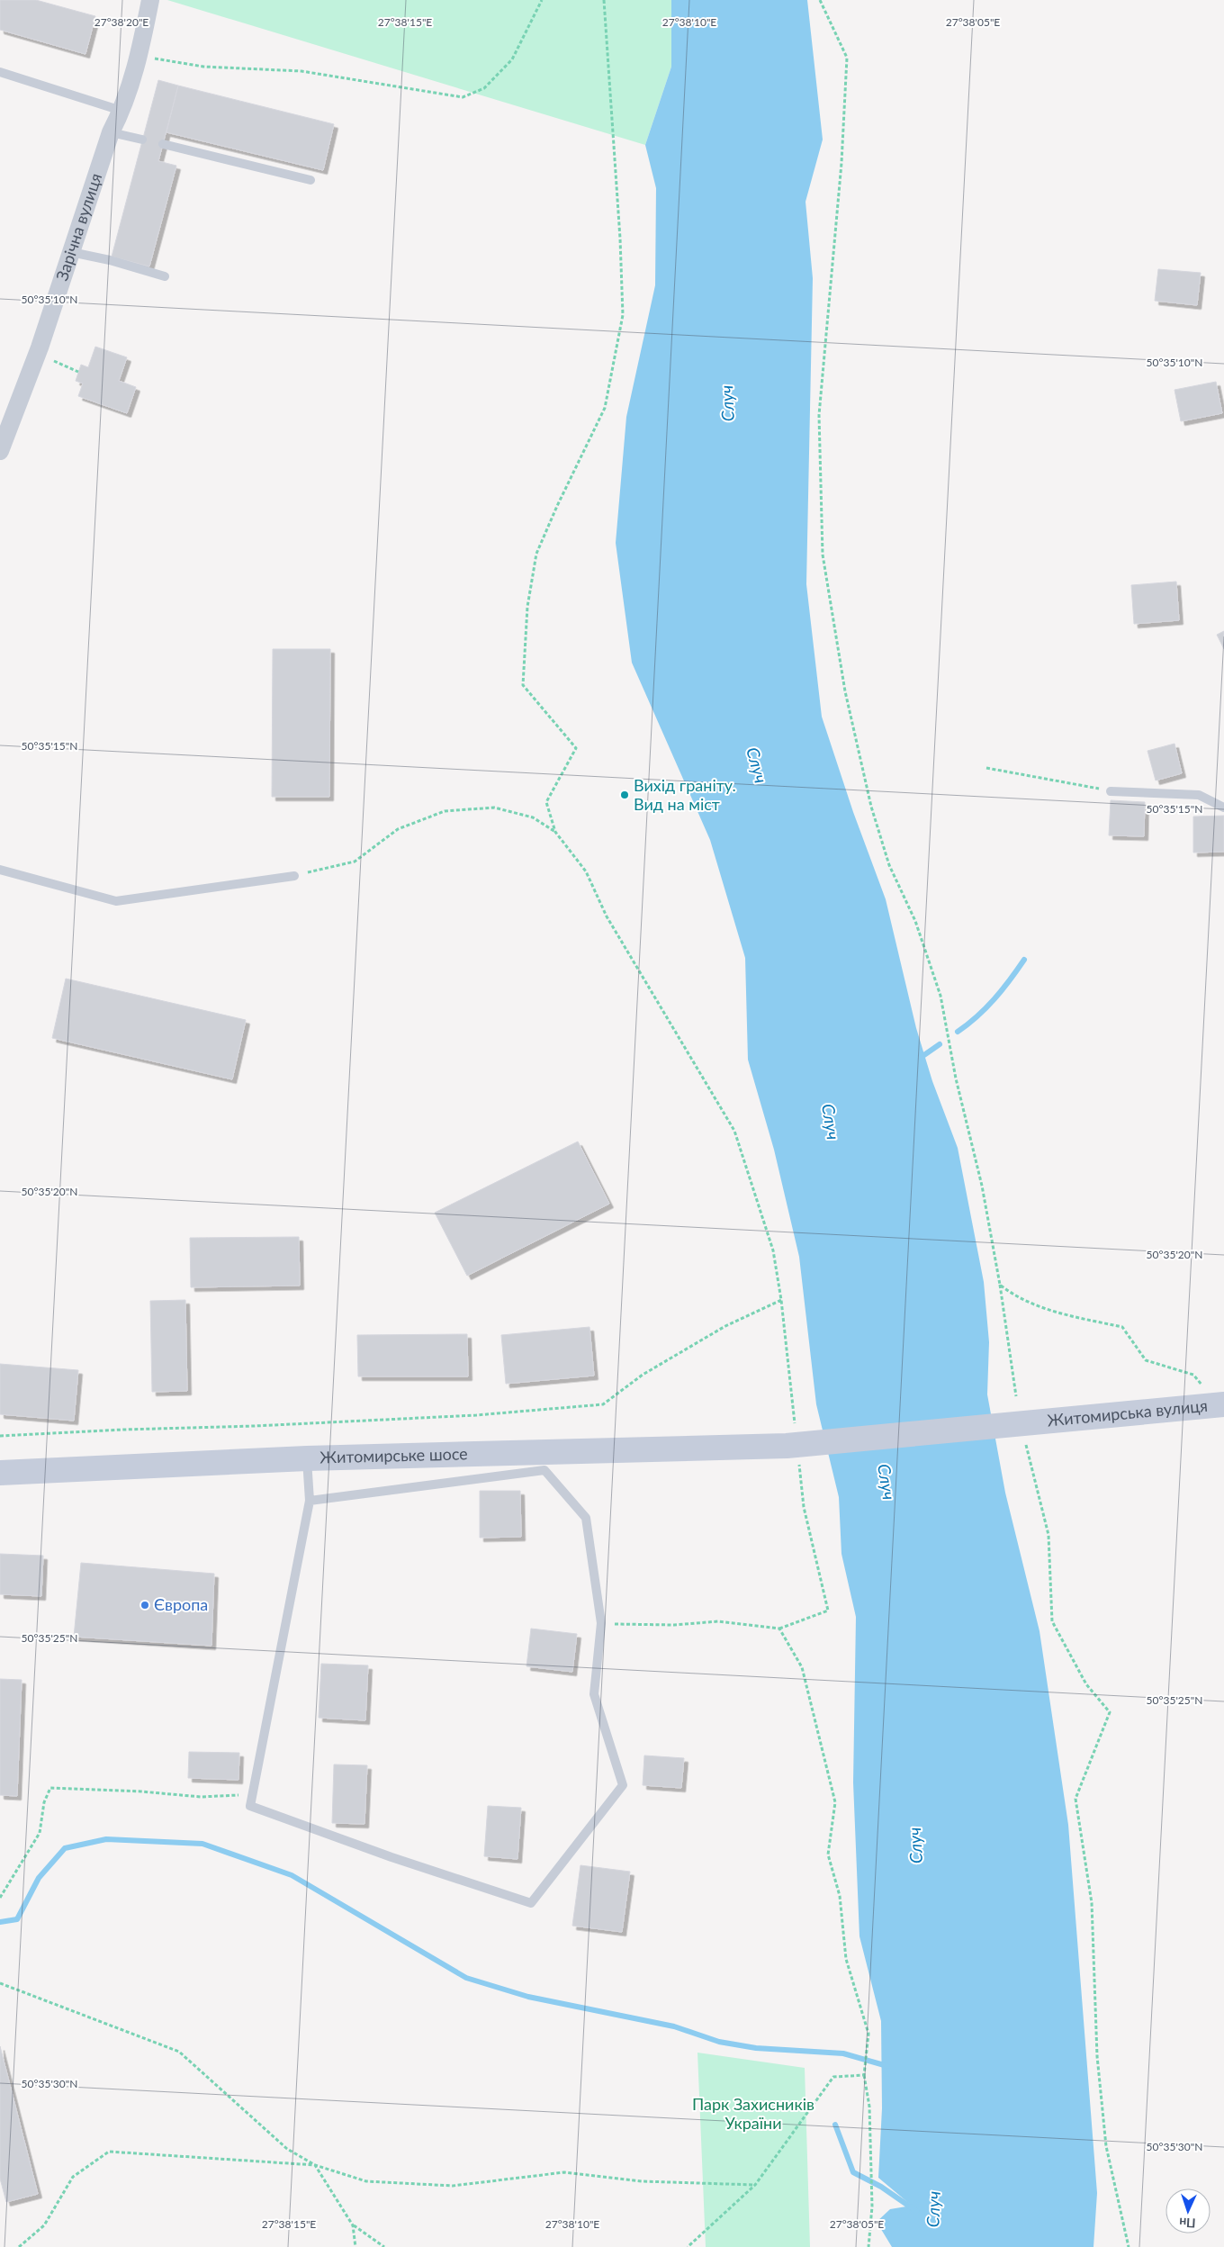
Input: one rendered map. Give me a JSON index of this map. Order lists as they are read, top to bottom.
{
  "streets": {
    "main road": ["Житомирська вулиця", "Житомирське шосе"],
    "street": ["Зарічна вулиця"]
  },
  "crossings": [
    ["Житомирська вулиця", "Житомирське шосе"]
  ],
  "water": ["Случ"],
  "parks": ["Парк Захисників України"],
  "places": ["Вихід граніту. Вид на міст", "Європа"],
  "north": "bottom",
  "coordinates": [
    "27°38'20\"E",
    "27°38'15\"E",
    "27°38'10\"E",
    "27°38'05\"E",
    "50°35'10\"N",
    "50°35'15\"N",
    "50°35'20\"N",
    "50°35'25\"N",
    "50°35'30\"N"
  ]
}
